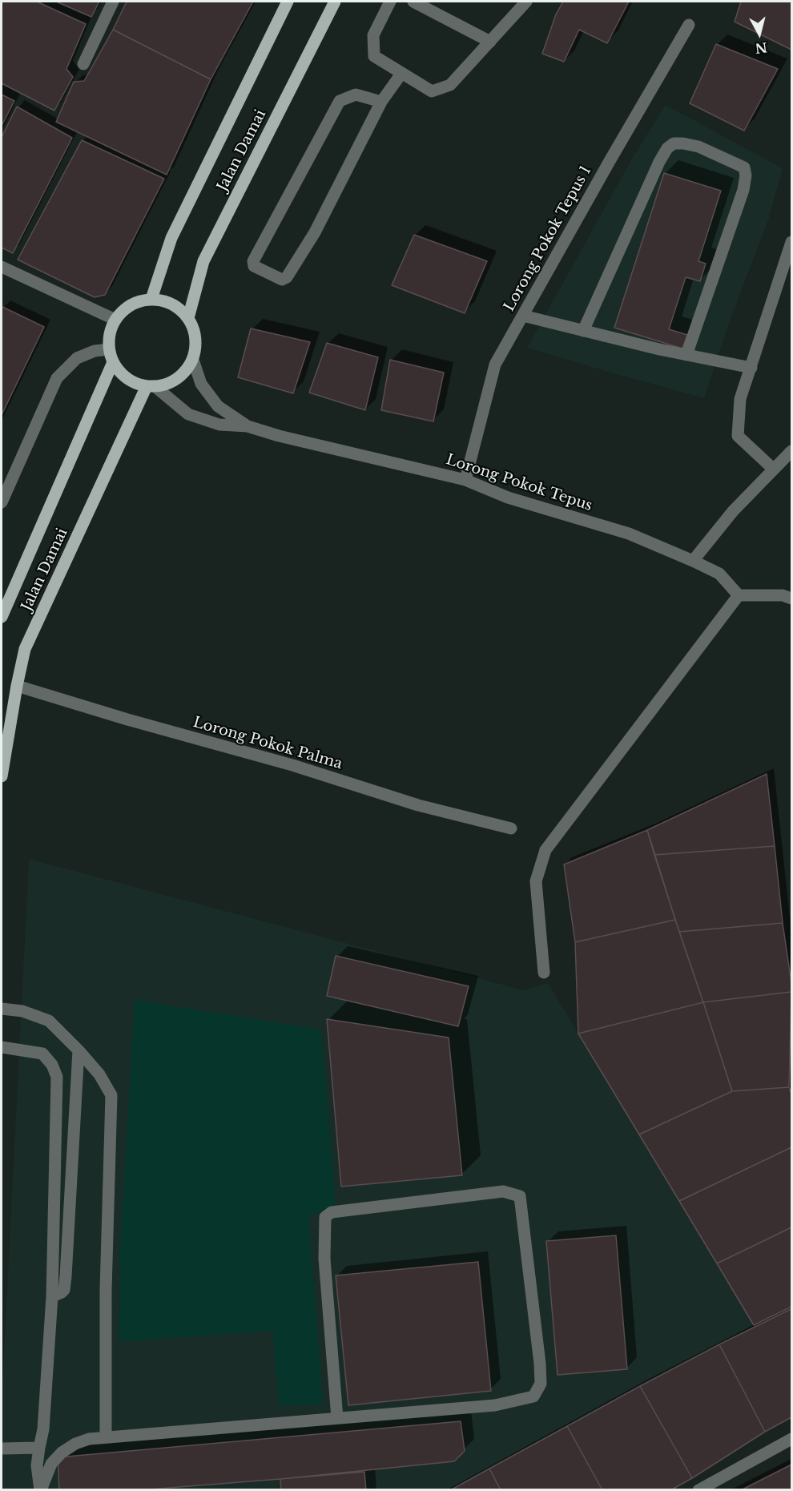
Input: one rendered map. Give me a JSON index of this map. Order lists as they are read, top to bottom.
{
  "streets": {
    "main road": ["Jalan Damai"],
    "street": ["Lorong Pokok Tepus 1", "Lorong Pokok Tepus", "Lorong Pokok Palma"]
  },
  "crossings": [
    ["Jalan Damai", "Lorong Pokok Tepus"],
    ["Jalan Damai", "Lorong Pokok Palma"],
    ["Lorong Pokok Tepus 1", "Lorong Pokok Tepus"]
  ],
  "north": "bottom"
}
